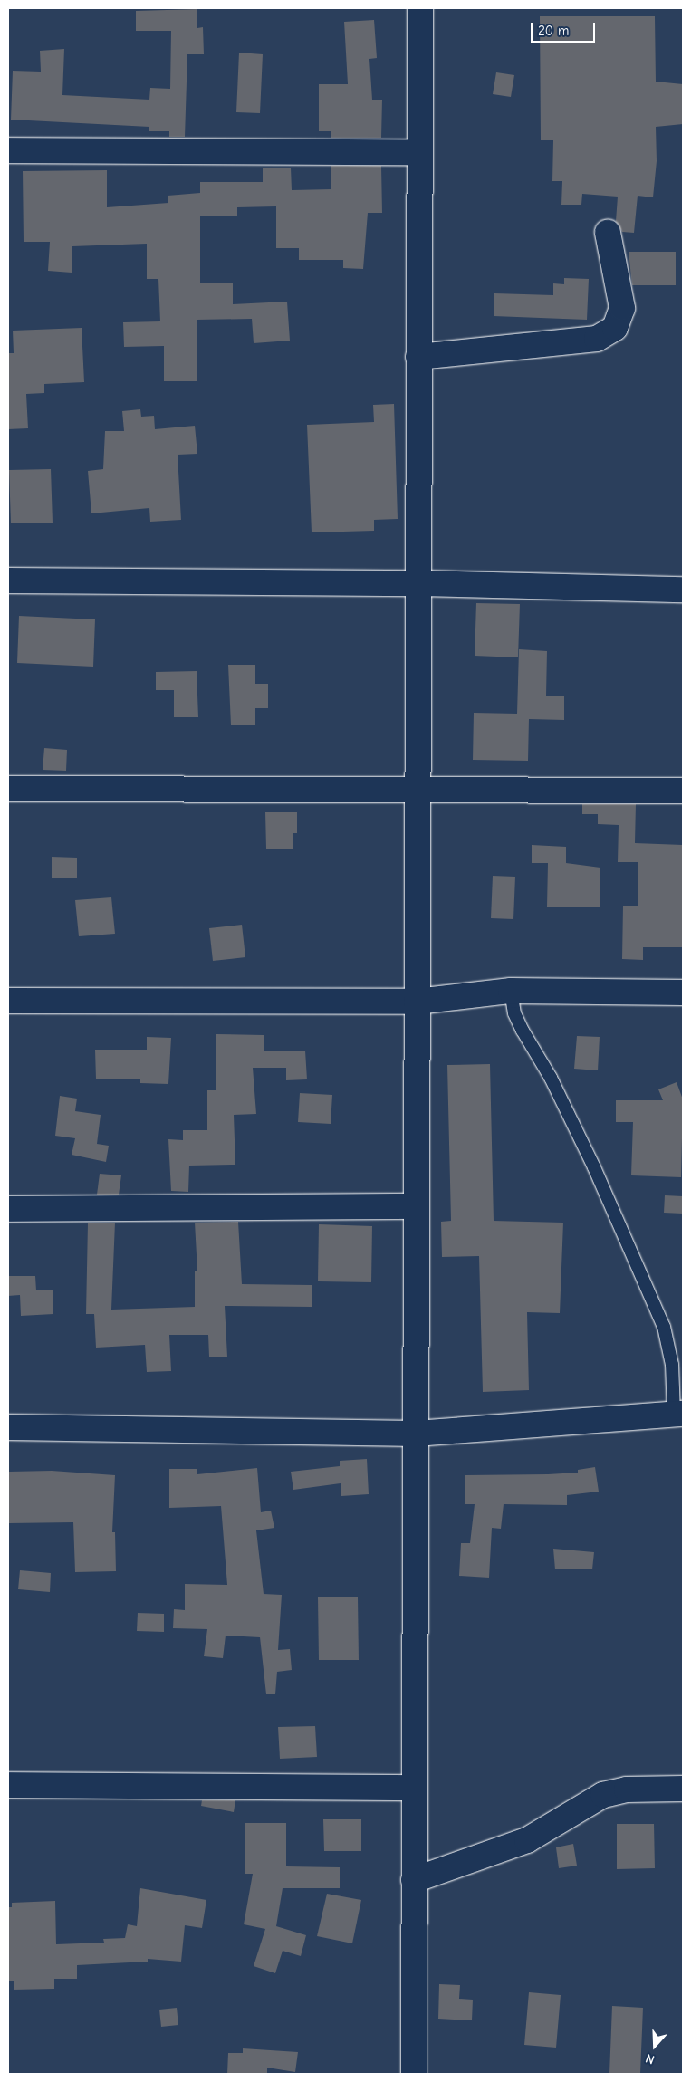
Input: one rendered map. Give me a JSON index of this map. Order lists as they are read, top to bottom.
{
  "scale_bar": "20 m",
  "north": "bottom"
}
